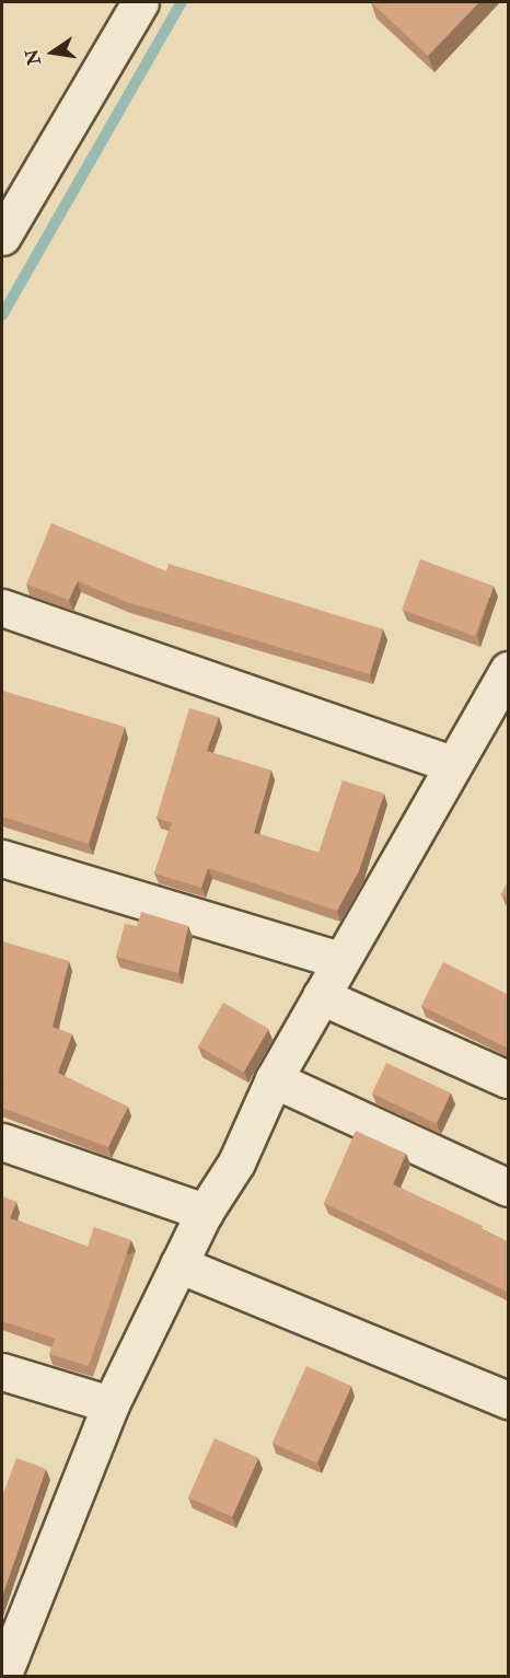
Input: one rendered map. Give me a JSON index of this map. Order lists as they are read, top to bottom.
{
  "north": "left"
}
